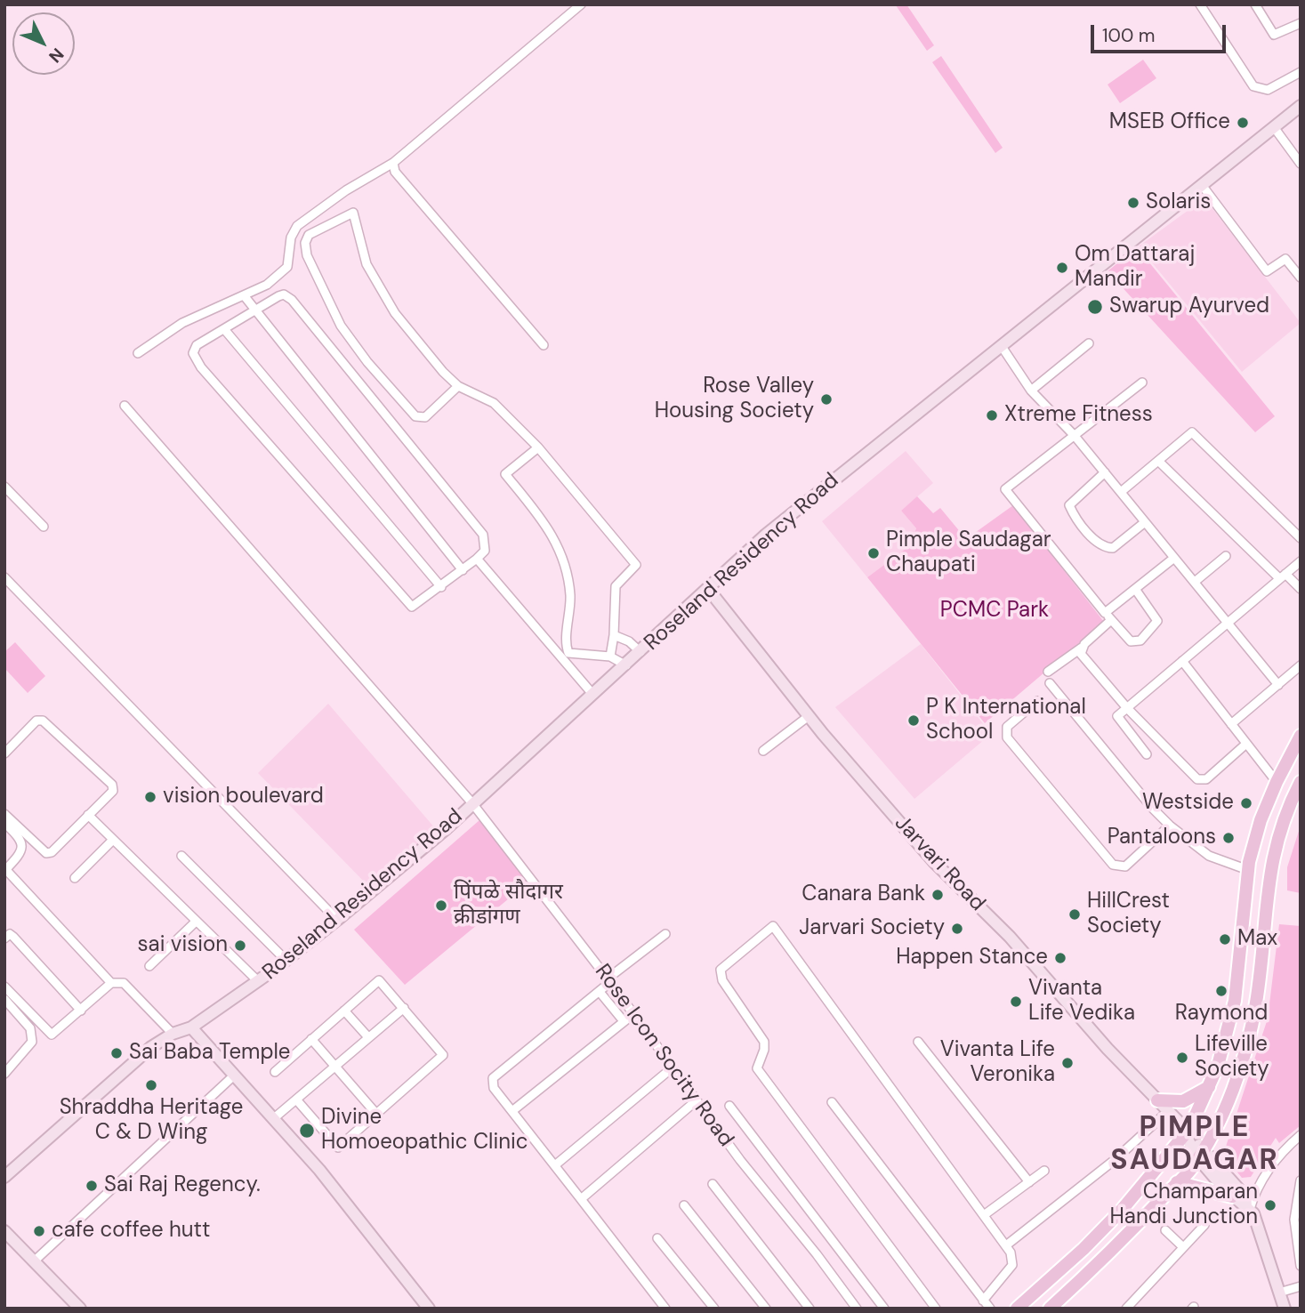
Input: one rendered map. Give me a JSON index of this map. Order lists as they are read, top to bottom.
{
  "streets": {
    "street": ["Roseland Residency Road", "Jarvari Road", "Rose Icon Socity Road"]
  },
  "crossings": [
    ["Roseland Residency Road", "Jarvari Road"],
    ["Roseland Residency Road", "Rose Icon Socity Road"]
  ],
  "districts": ["PIMPLE SAUDAGAR"],
  "parks": ["PCMC Park"],
  "places": [
    "MSEB Office",
    "Solaris",
    "Om Dattaraj Mandir",
    "Swarup Ayurved",
    "Rose Valley Housing Society",
    "Xtreme Fitness",
    "Pimple Saudagar Chaupati",
    "P K International School",
    "vision boulevard",
    "Westside",
    "Pantaloons",
    "Canara Bank",
    "पिंपळे सौदागर क्रीडांगण",
    "HillCrest Society",
    "Jarvari Society",
    "Max",
    "sai vision",
    "Happen Stance",
    "Raymond",
    "Vivanta Life Vedika",
    "Sai Baba Temple",
    "Lifeville Society",
    "Vivanta Life Veronika",
    "Shraddha Heritage C & D Wing",
    "Divine Homoeopathic Clinic",
    "Sai Raj Regency.",
    "Champaran Handi Junction",
    "cafe coffee hutt"
  ],
  "scale_bar": "100 m",
  "north": "bottom right"
}
